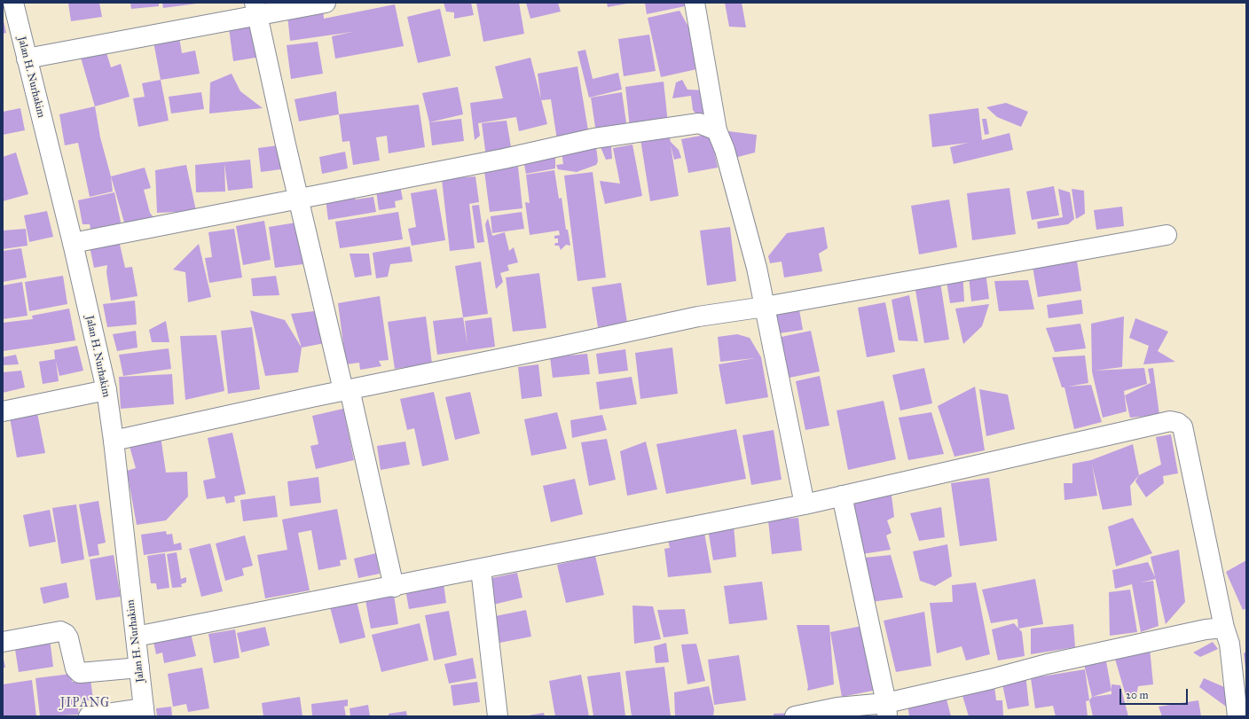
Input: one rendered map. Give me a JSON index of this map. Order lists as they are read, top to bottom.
{
  "streets": {
    "street": ["Jalan H. Nurhakim"]
  },
  "districts": ["JIPANG"],
  "scale_bar": "20 m"
}
